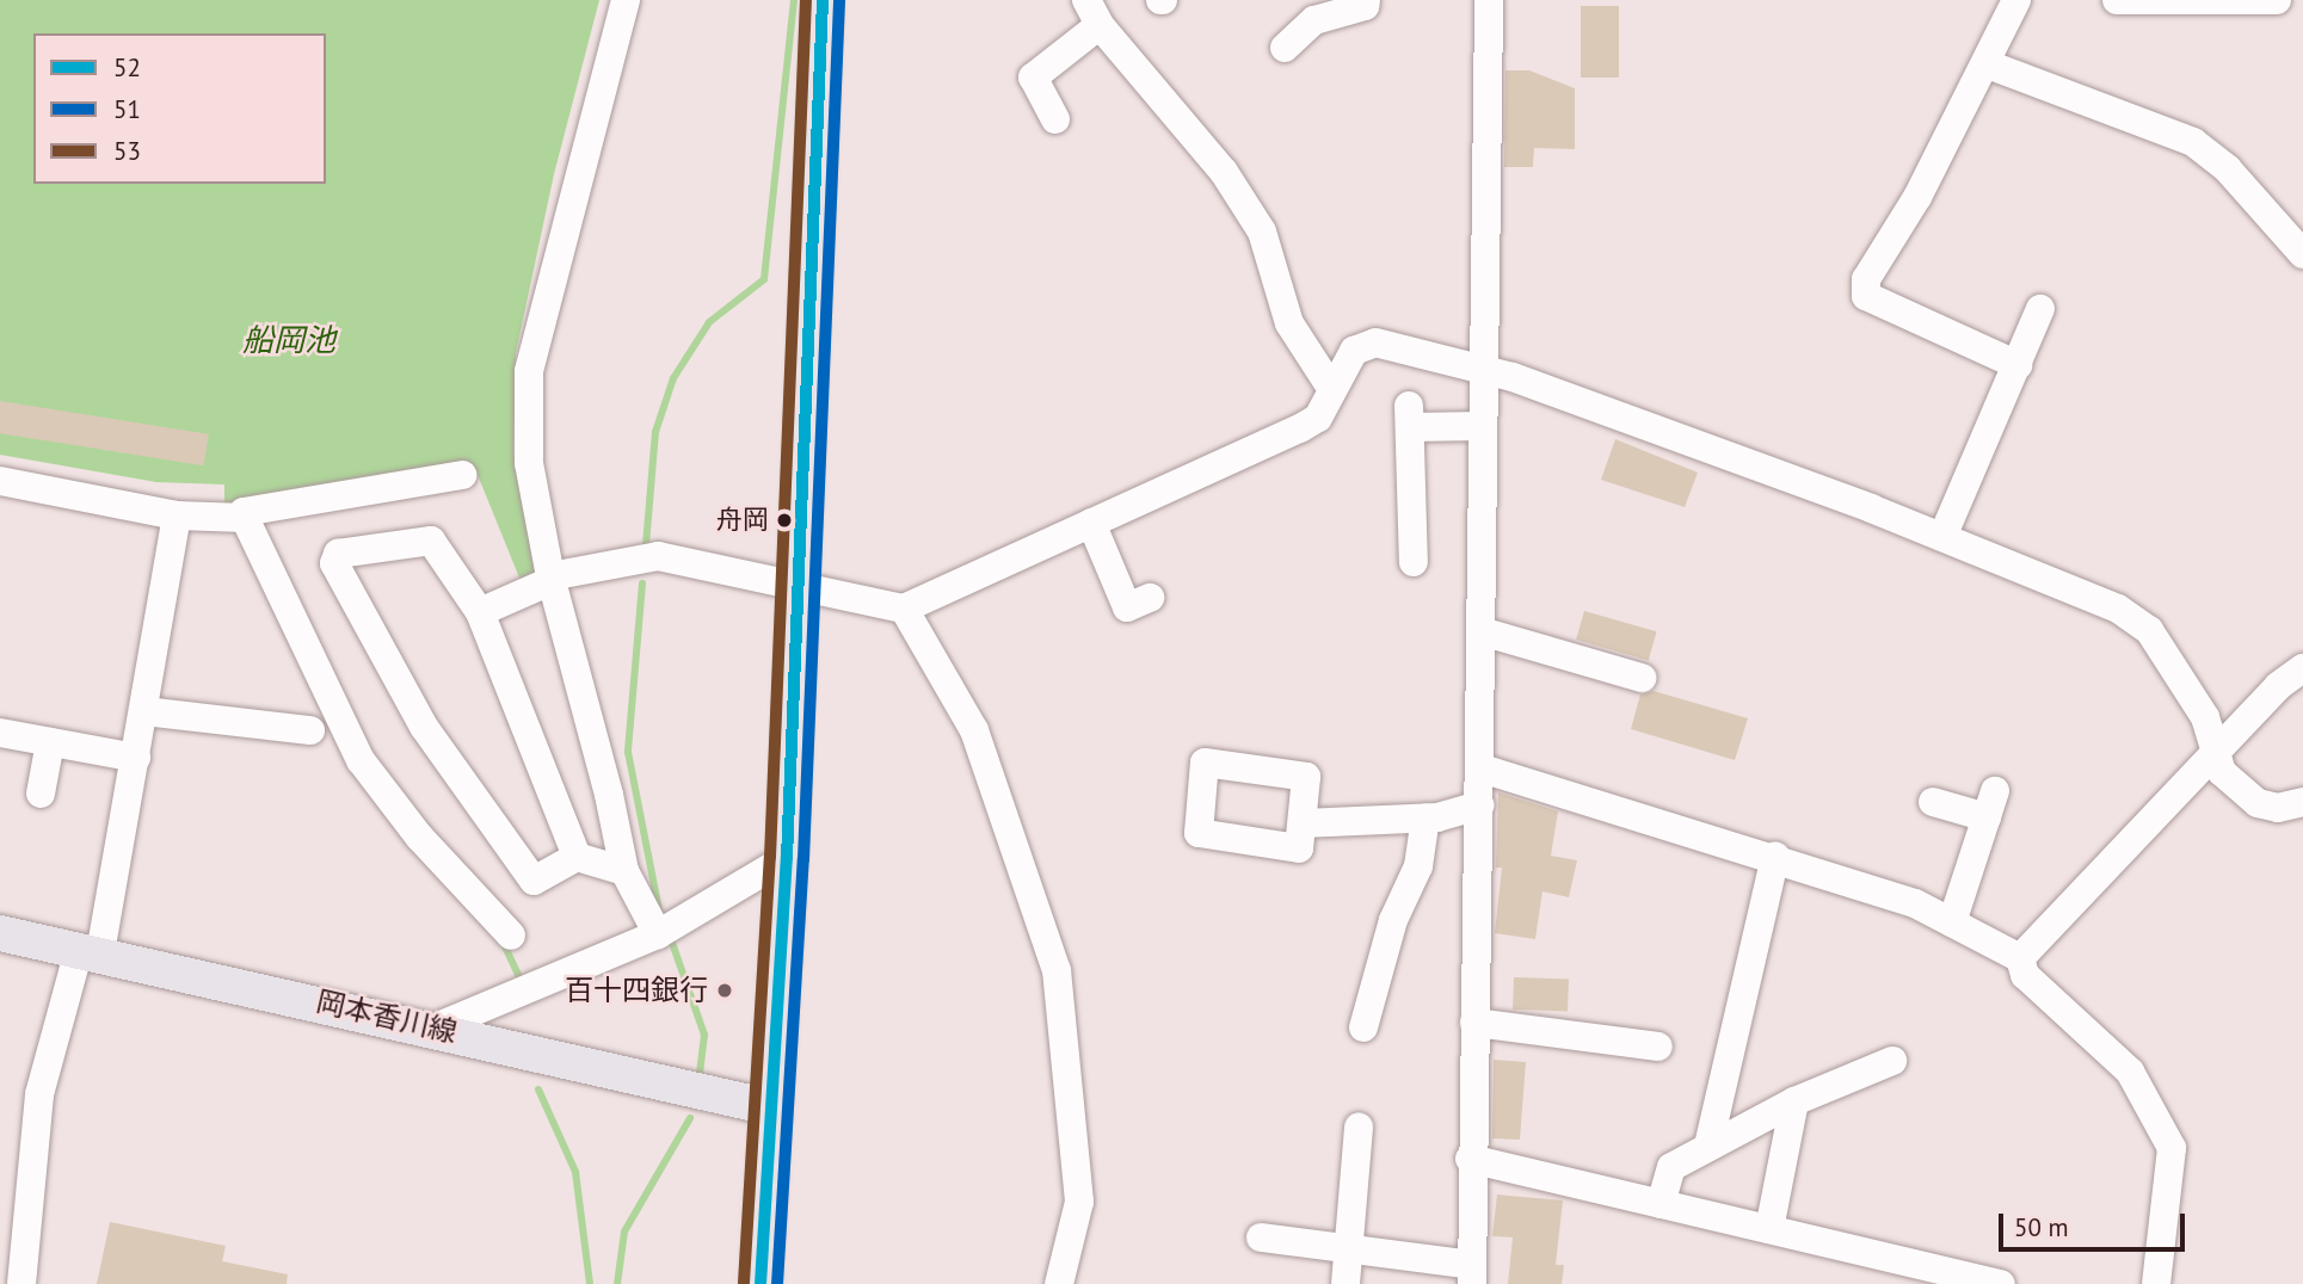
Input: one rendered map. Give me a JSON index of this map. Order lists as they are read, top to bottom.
{
  "streets": {
    "main road": ["岡本香川線"]
  },
  "water": ["船岡池"],
  "places": ["舟岡", "百十四銀行"],
  "lines": ["transit line 52", "transit line 53", "transit line 51"],
  "legend": ["52", "51", "53"],
  "scale_bar": "50 m"
}
